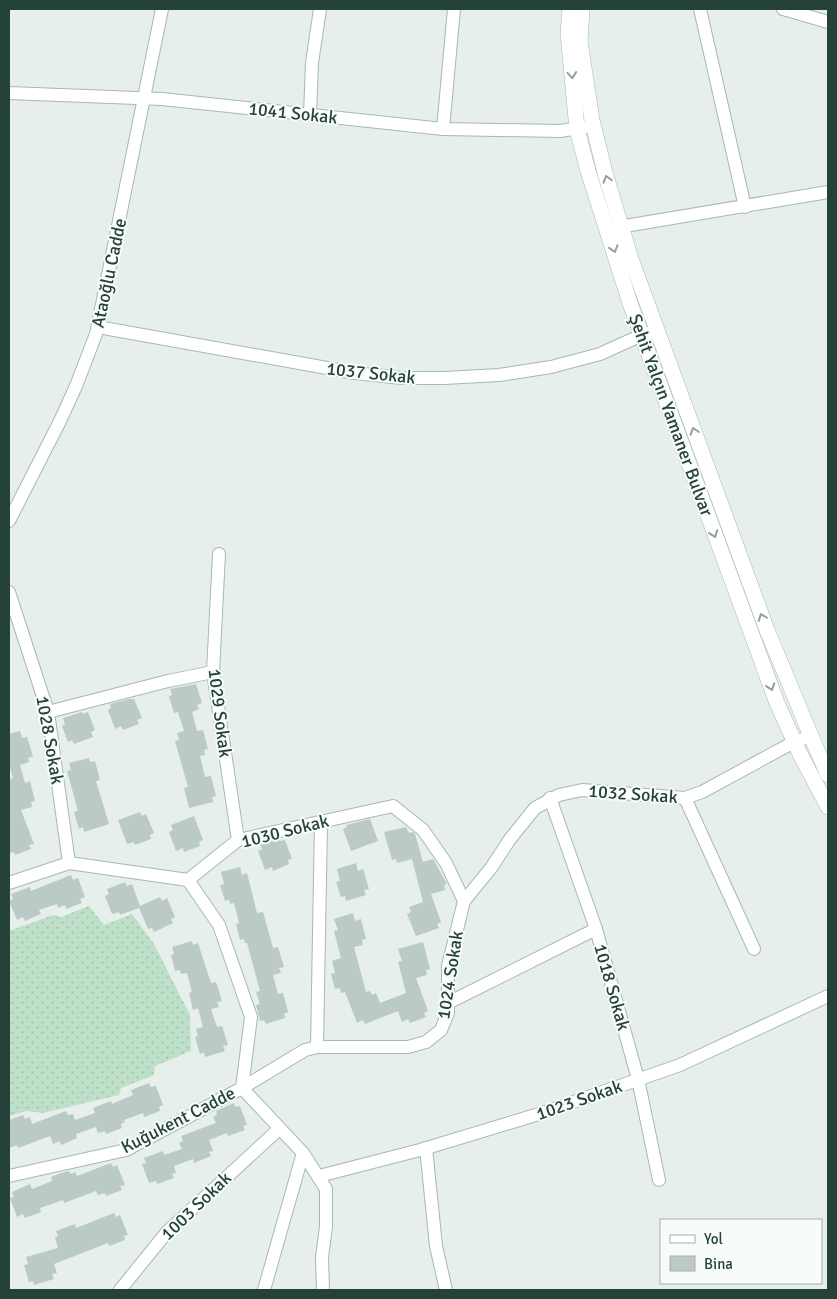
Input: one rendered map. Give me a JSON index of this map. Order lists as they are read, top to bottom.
{
  "streets": {
    "street": [
      "1041 Sokak",
      "Ataoğlu Cadde",
      "1037 Sokak",
      "Şehit Yalçın Yamaner Bulvar",
      "1029 Sokak",
      "1028 Sokak",
      "1032 Sokak",
      "1030 Sokak",
      "1024 Sokak",
      "1018 Sokak",
      "1023 Sokak",
      "Kuğukent Cadde",
      "1003 Sokak"
    ]
  },
  "crossings": [
    ["1041 Sokak", "Ataoğlu Cadde"],
    ["1041 Sokak", "Şehit Yalçın Yamaner Bulvar"],
    ["Ataoğlu Cadde", "1037 Sokak"],
    ["1037 Sokak", "Şehit Yalçın Yamaner Bulvar"],
    ["Şehit Yalçın Yamaner Bulvar", "1032 Sokak"],
    ["1029 Sokak", "1030 Sokak"],
    ["1032 Sokak", "1024 Sokak"],
    ["1032 Sokak", "1018 Sokak"],
    ["1030 Sokak", "1024 Sokak"],
    ["1030 Sokak", "Kuğukent Cadde"],
    ["1024 Sokak", "1018 Sokak"],
    ["1024 Sokak", "Kuğukent Cadde"],
    ["1018 Sokak", "1023 Sokak"]
  ],
  "legend": ["Yol", "Bina"]
}
